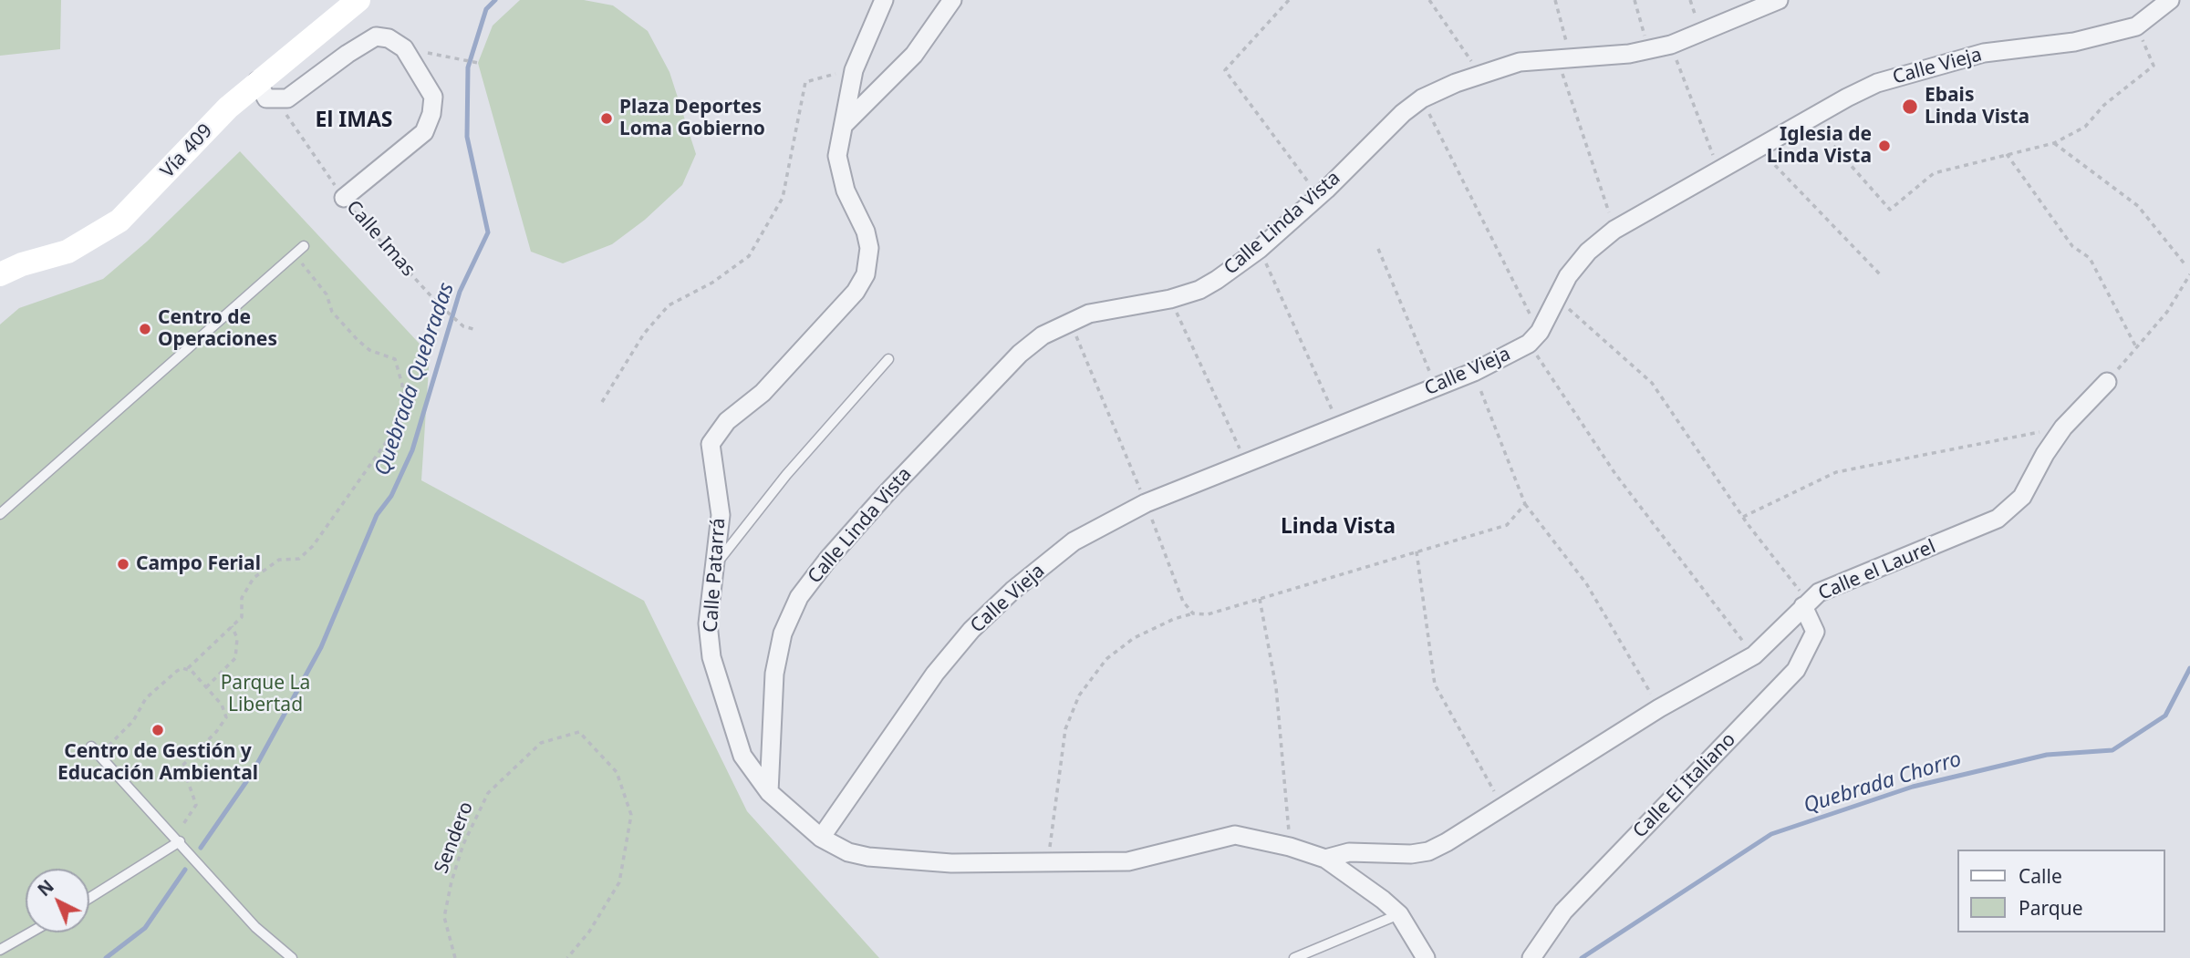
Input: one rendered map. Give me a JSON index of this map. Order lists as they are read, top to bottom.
{
  "streets": {
    "street": [
      "Calle Vieja",
      "Vía 409",
      "Calle Linda Vista",
      "Calle Imas",
      "Calle el Laurel",
      "Calle Patarrá",
      "Calle El Italiano"
    ],
    "path": ["Sendero"]
  },
  "crossings": [
    ["Calle Vieja", "Calle Patarrá"],
    ["Calle Linda Vista", "Calle Patarrá"],
    ["Calle el Laurel", "Calle Patarrá"],
    ["Calle el Laurel", "Calle El Italiano"]
  ],
  "districts": ["El IMAS", "Linda Vista"],
  "water": ["Quebrada Quebradas", "Quebrada Chorro"],
  "parks": ["Parque La Libertad"],
  "places": [
    "Ebais Linda Vista",
    "Plaza Deportes Loma Gobierno",
    "Iglesia de Linda Vista",
    "Centro de Operaciones",
    "Campo Ferial",
    "Centro de Gestión y Educación Ambiental"
  ],
  "legend": ["Calle", "Parque"],
  "north": "top left"
}
